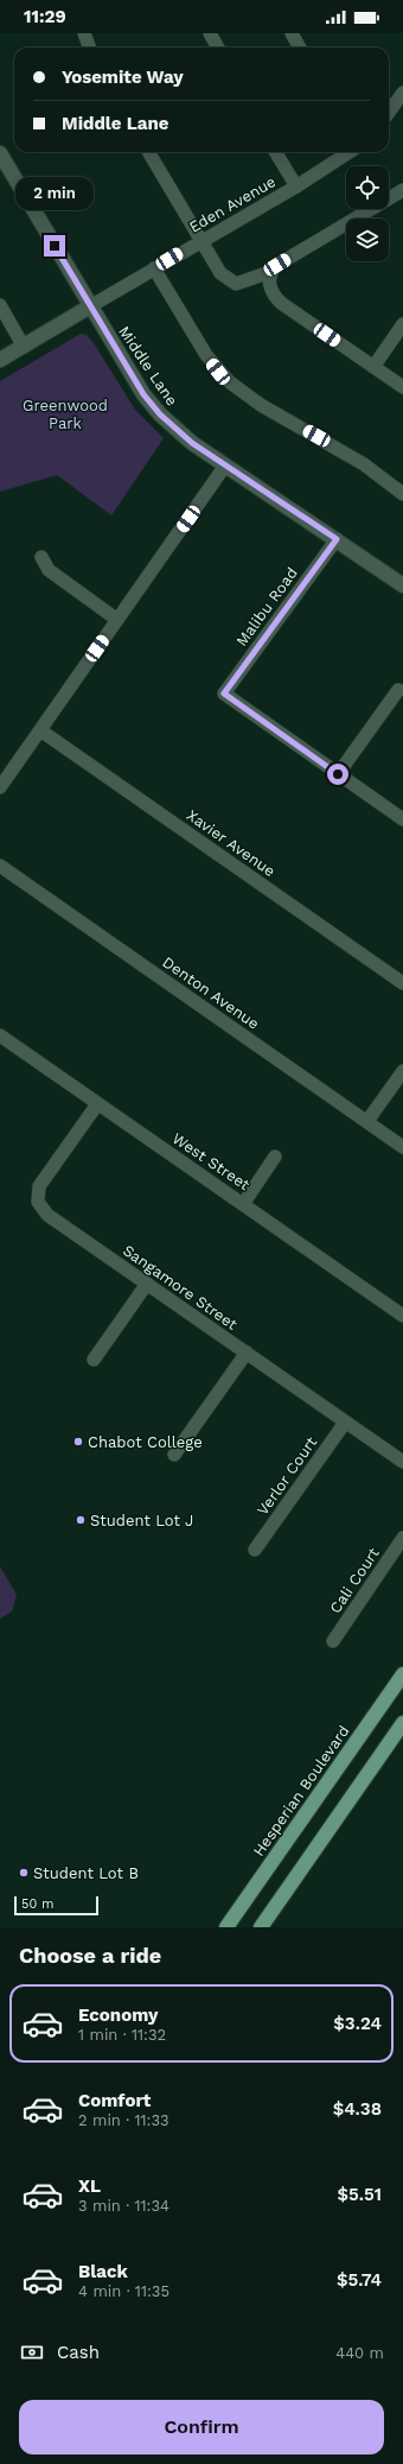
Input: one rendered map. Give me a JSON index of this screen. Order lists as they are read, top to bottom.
{
  "streets": {
    "main road": ["Hesperian Boulevard"],
    "street": [
      "Eden Avenue",
      "Middle Lane",
      "Malibu Road",
      "Xavier Avenue",
      "Denton Avenue",
      "West Street",
      "Sangamore Street",
      "Verlor Court",
      "Cali Court"
    ]
  },
  "crossings": [
    ["Eden Avenue", "Middle Lane"],
    ["Middle Lane", "Malibu Road"],
    ["West Street", "Sangamore Street"],
    ["Sangamore Street", "Verlor Court"]
  ],
  "parks": ["Greenwood Park"],
  "places": ["Chabot College", "Student Lot J", "Student Lot B"],
  "scale_bar": "50 m",
  "page": {
    "status": "11:29",
    "banner": ["Yosemite Way", "Middle Lane"],
    "bubble": "2 min",
    "scale": "50 m",
    "heading": "Choose a ride",
    "list": [
      {
        "name": "Economy",
        "note": "1 min · 11:32",
        "value": "$3.24"
      },
      {
        "name": "Comfort",
        "note": "2 min · 11:33",
        "value": "$4.38"
      },
      {
        "name": "XL",
        "note": "3 min · 11:34",
        "value": "$5.51"
      },
      {
        "name": "Black",
        "note": "4 min · 11:35",
        "value": "$5.74"
      }
    ],
    "pay": ["Cash", "440 m"],
    "buttons": "Confirm"
  }
}
